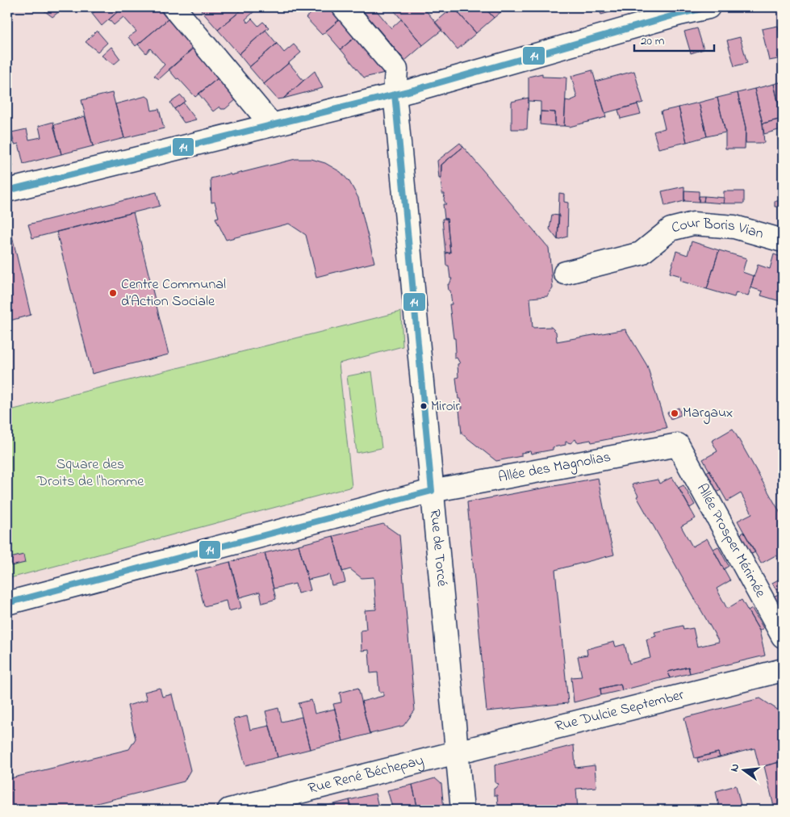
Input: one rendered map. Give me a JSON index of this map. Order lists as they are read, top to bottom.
{
  "streets": {
    "street": [
      "Cour Boris Vian",
      "Allée des Magnolias",
      "Allée Prosper Mérimée",
      "Rue de Torcé",
      "Rue Dulcie September",
      "Rue René Béchepay"
    ]
  },
  "crossings": [
    ["Allée des Magnolias", "Allée Prosper Mérimée"],
    ["Allée des Magnolias", "Rue de Torcé"],
    ["Rue de Torcé", "Rue Dulcie September"],
    ["Rue de Torcé", "Rue René Béchepay"],
    ["Rue Dulcie September", "Rue René Béchepay"]
  ],
  "parks": ["Square des Droits de l'homme"],
  "places": ["Centre Communal d’Action Sociale", "Miroir", "Margaux"],
  "lines": ["transit line 14"],
  "scale_bar": "20 m",
  "north": "left"
}
